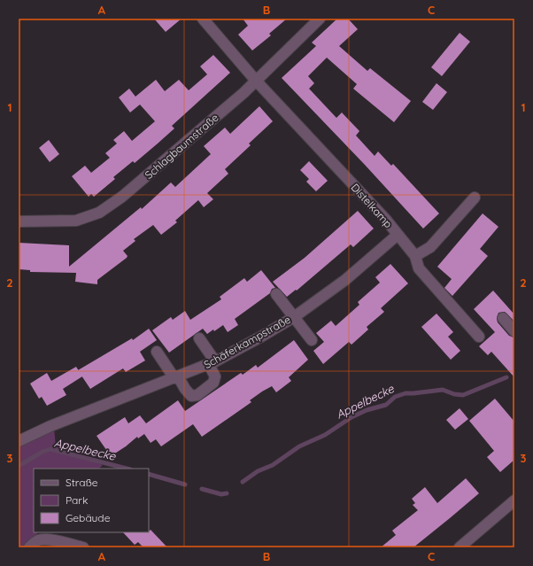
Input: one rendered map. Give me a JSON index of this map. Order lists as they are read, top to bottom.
{
  "streets": {
    "street": ["Schlagbaumstraße", "Distelkamp", "Schäferkampstraße"]
  },
  "crossings": [
    ["Schlagbaumstraße", "Distelkamp"],
    ["Distelkamp", "Schäferkampstraße"]
  ],
  "water": ["Appelbecke"],
  "legend": ["Straße", "Park", "Gebäude"],
  "grid": {
    "columns": ["A", "B", "C"],
    "rows": ["1", "2", "3"]
  }
}
